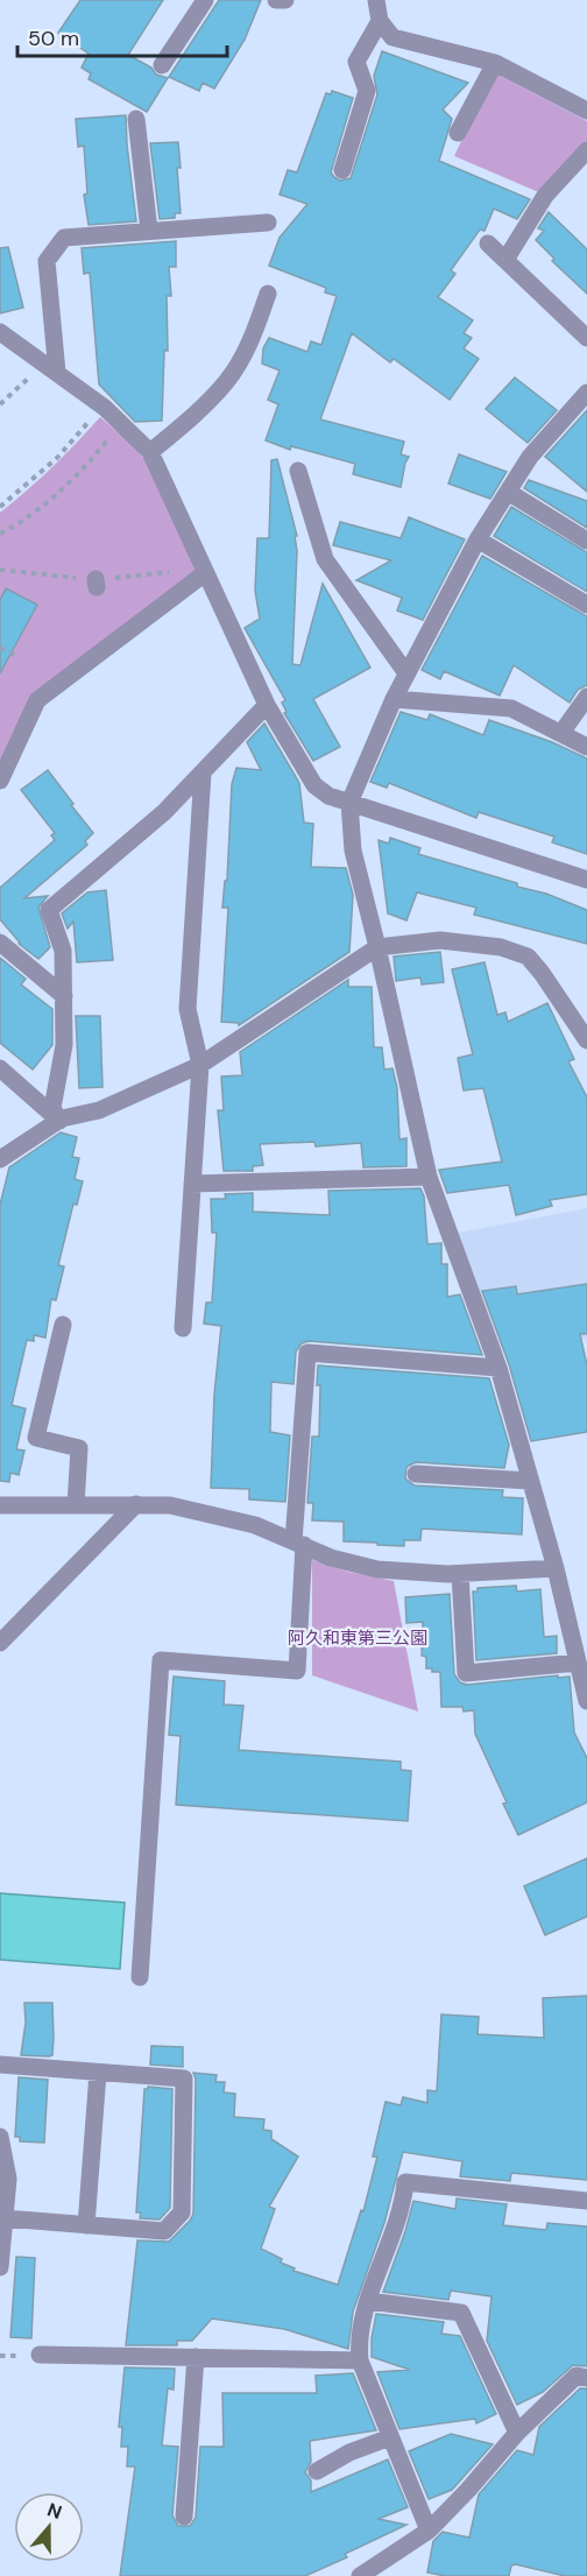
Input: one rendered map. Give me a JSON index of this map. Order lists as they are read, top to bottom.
{
  "parks": ["阿久和東第三公園"],
  "scale_bar": "50 m",
  "north": "top"
}
